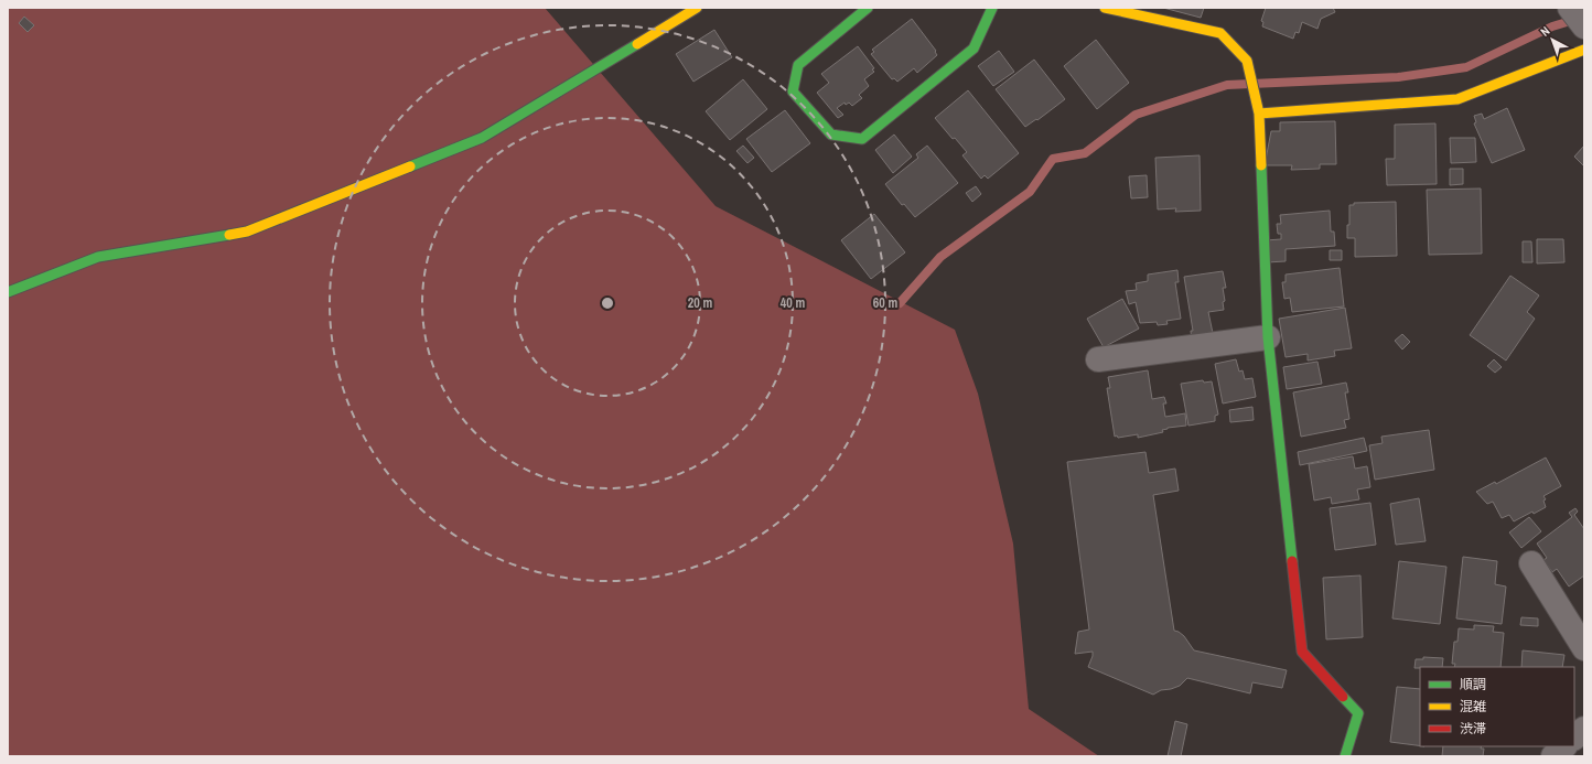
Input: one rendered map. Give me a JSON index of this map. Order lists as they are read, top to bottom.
{
  "legend": ["順調", "混雑", "渋滞"],
  "north": "top left",
  "rings": ["20 m", "40 m", "60 m"]
}
